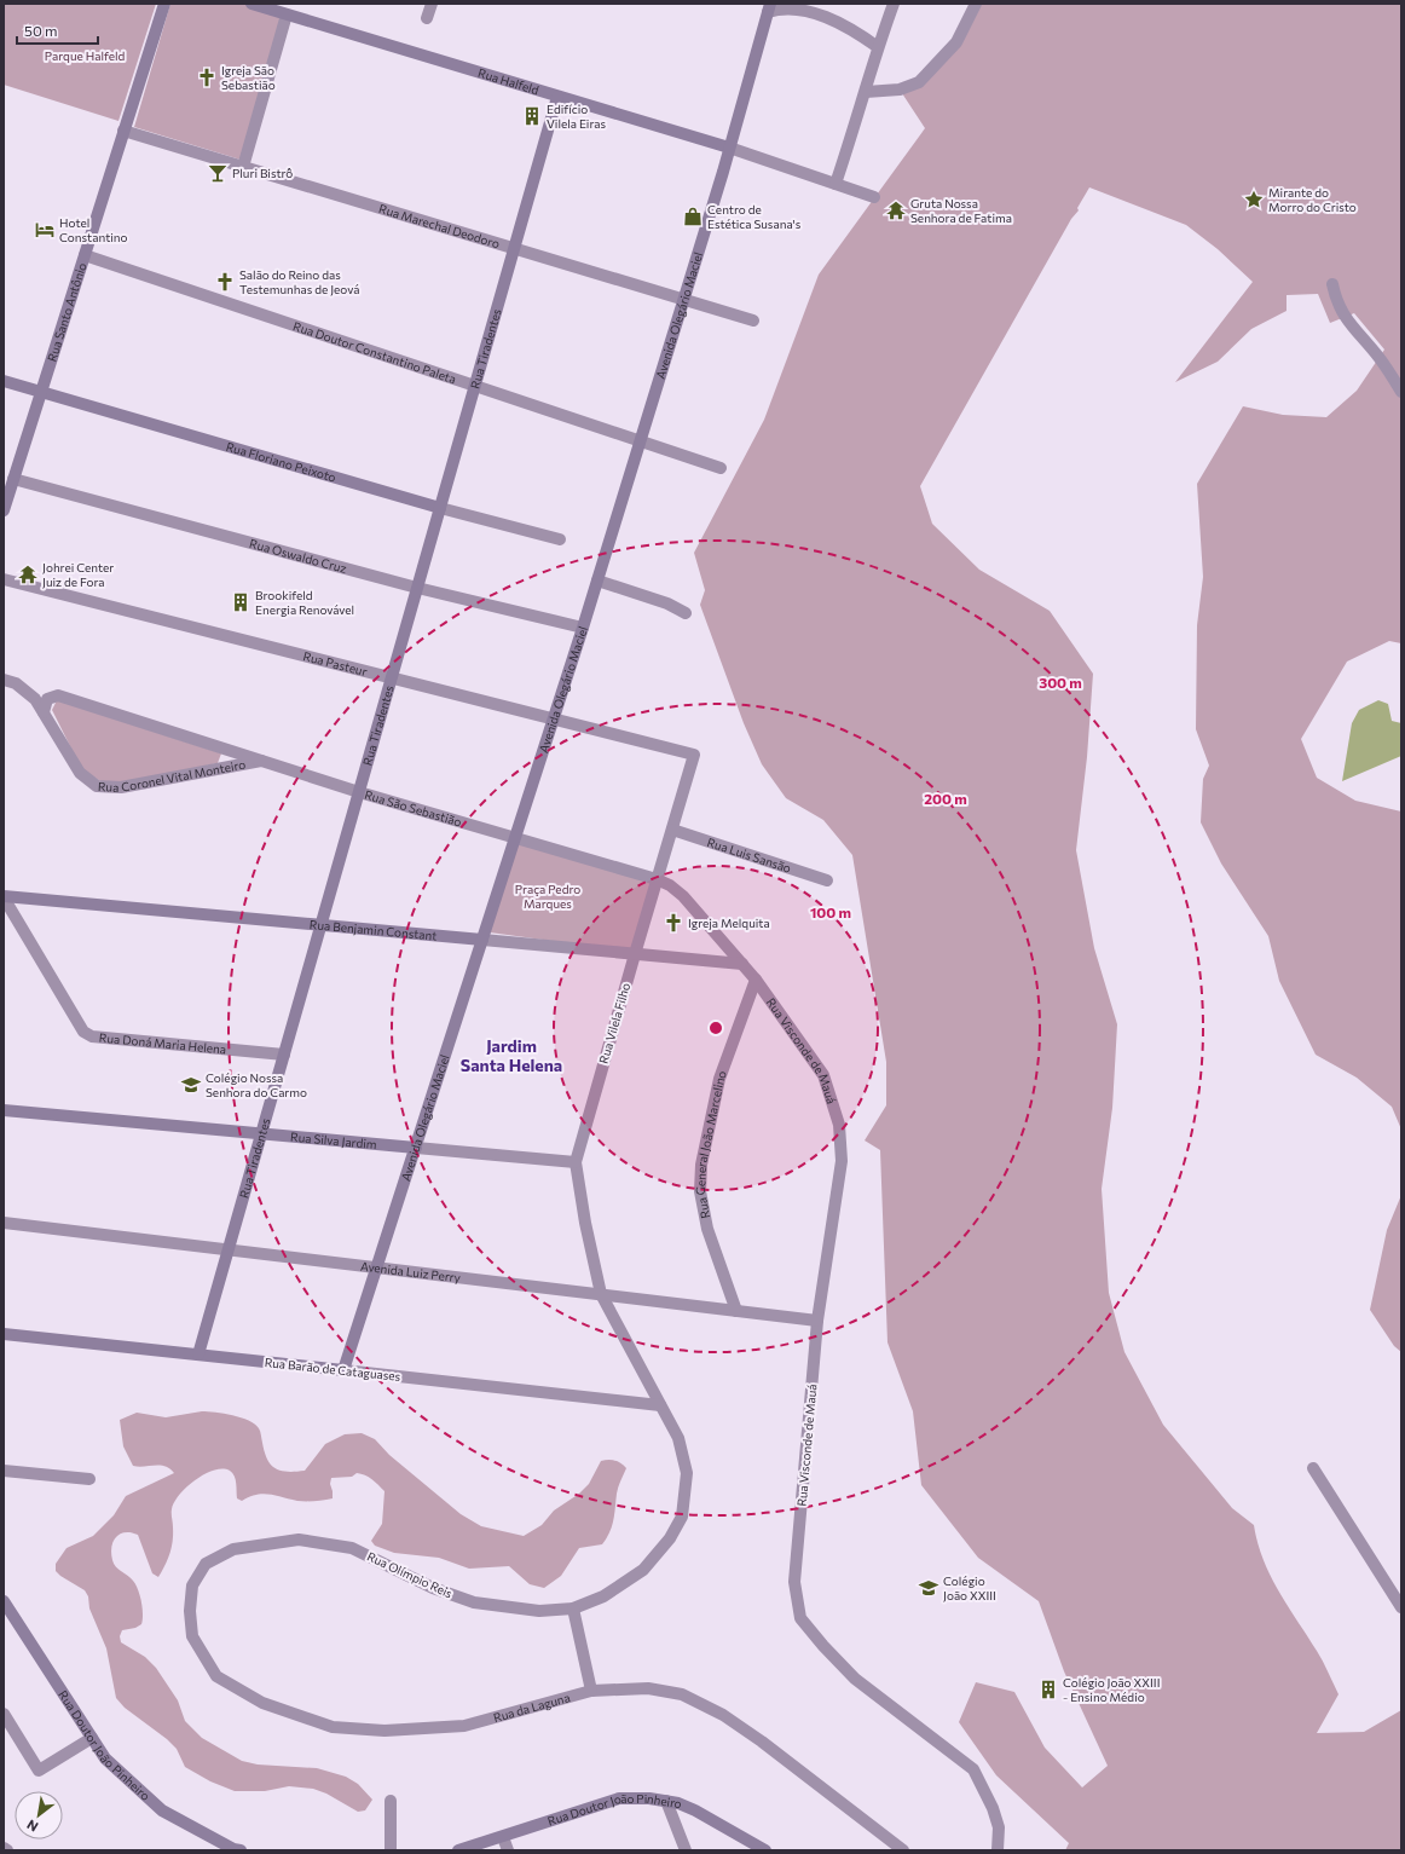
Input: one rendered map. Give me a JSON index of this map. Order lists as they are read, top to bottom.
{
  "streets": {
    "street": [
      "Rua Halfeld",
      "Rua Marechal Deodoro",
      "Rua Santo Antônio",
      "Avenida Olegário Maciel",
      "Rua Tiradentes",
      "Rua Doutor Constantino Paleta",
      "Rua Floriano Peixoto",
      "Rua Oswaldo Cruz",
      "Rua Pasteur",
      "Rua Coronel Vital Monteiro",
      "Rua São Sebastião",
      "Rua Luis Sansão",
      "Rua Benjamin Constant",
      "Rua Vilela Filho",
      "Rua Doná Maria Helena",
      "Rua Visconde de Mauá",
      "Rua Silva Jardim",
      "Rua General João Marcelino",
      "Avenida Luiz Perry",
      "Rua Barão de Cataguases",
      "Rua Olímpio Reis",
      "Rua da Laguna",
      "Rua Doutor João Pinheiro"
    ]
  },
  "crossings": [
    ["Rua Halfeld", "Avenida Olegário Maciel"],
    ["Rua Halfeld", "Rua Tiradentes"],
    ["Rua Marechal Deodoro", "Rua Santo Antônio"],
    ["Rua Marechal Deodoro", "Avenida Olegário Maciel"],
    ["Rua Marechal Deodoro", "Rua Tiradentes"],
    ["Rua Santo Antônio", "Rua Doutor Constantino Paleta"],
    ["Rua Santo Antônio", "Rua Floriano Peixoto"],
    ["Rua Santo Antônio", "Rua Oswaldo Cruz"],
    ["Avenida Olegário Maciel", "Rua Doutor Constantino Paleta"],
    ["Avenida Olegário Maciel", "Rua Oswaldo Cruz"],
    ["Avenida Olegário Maciel", "Rua Pasteur"],
    ["Avenida Olegário Maciel", "Rua São Sebastião"],
    ["Avenida Olegário Maciel", "Rua Benjamin Constant"],
    ["Avenida Olegário Maciel", "Rua Silva Jardim"],
    ["Avenida Olegário Maciel", "Avenida Luiz Perry"],
    ["Avenida Olegário Maciel", "Rua Barão de Cataguases"],
    ["Rua Tiradentes", "Rua Doutor Constantino Paleta"],
    ["Rua Tiradentes", "Rua Floriano Peixoto"],
    ["Rua Tiradentes", "Rua Oswaldo Cruz"],
    ["Rua Tiradentes", "Rua Pasteur"],
    ["Rua Tiradentes", "Rua São Sebastião"],
    ["Rua Tiradentes", "Rua Benjamin Constant"],
    ["Rua Tiradentes", "Rua Doná Maria Helena"],
    ["Rua Tiradentes", "Rua Silva Jardim"],
    ["Rua Tiradentes", "Avenida Luiz Perry"],
    ["Rua Tiradentes", "Rua Barão de Cataguases"],
    ["Rua Pasteur", "Rua Vilela Filho"],
    ["Rua Coronel Vital Monteiro", "Rua São Sebastião"],
    ["Rua São Sebastião", "Rua Benjamin Constant"],
    ["Rua São Sebastião", "Rua Vilela Filho"],
    ["Rua São Sebastião", "Rua Visconde de Mauá"],
    ["Rua São Sebastião", "Rua General João Marcelino"],
    ["Rua Luis Sansão", "Rua Vilela Filho"],
    ["Rua Benjamin Constant", "Rua Vilela Filho"],
    ["Rua Benjamin Constant", "Rua Doná Maria Helena"],
    ["Rua Vilela Filho", "Rua Silva Jardim"],
    ["Rua Vilela Filho", "Avenida Luiz Perry"],
    ["Rua Vilela Filho", "Rua Olímpio Reis"],
    ["Rua Visconde de Mauá", "Rua General João Marcelino"],
    ["Rua Visconde de Mauá", "Avenida Luiz Perry"],
    ["Rua General João Marcelino", "Avenida Luiz Perry"],
    ["Avenida Luiz Perry", "Rua Olímpio Reis"],
    ["Rua Barão de Cataguases", "Rua Olímpio Reis"],
    ["Rua Olímpio Reis", "Rua da Laguna"]
  ],
  "districts": ["Jardim Santa Helena"],
  "parks": ["Parque Halfeld", "Praça Pedro Marques"],
  "places": {
    "church": ["Igreja São Sebastião", "Salão do Reino das Testemunhas de Jeová", "Igreja Melquita"],
    "building": ["Edifício Vilela Eiras", "Brookifeld Energia Renovável", "Colégio João XXIII - Ensino Médio"],
    "bar": ["Pluri Bistrô"],
    "place": ["Mirante do Morro do Cristo"],
    "temple": ["Gruta Nossa Senhora de Fatima", "Johrei Center Juiz de Fora"],
    "shop": ["Centro de Estética Susana's"],
    "hotel": ["Hotel Constantino"],
    "school or university": ["Colégio Nossa Senhora do Carmo", "Colégio João XXIII"]
  },
  "scale_bar": "50 m",
  "north": "bottom left",
  "rings": ["300 m", "200 m", "100 m"]
}
